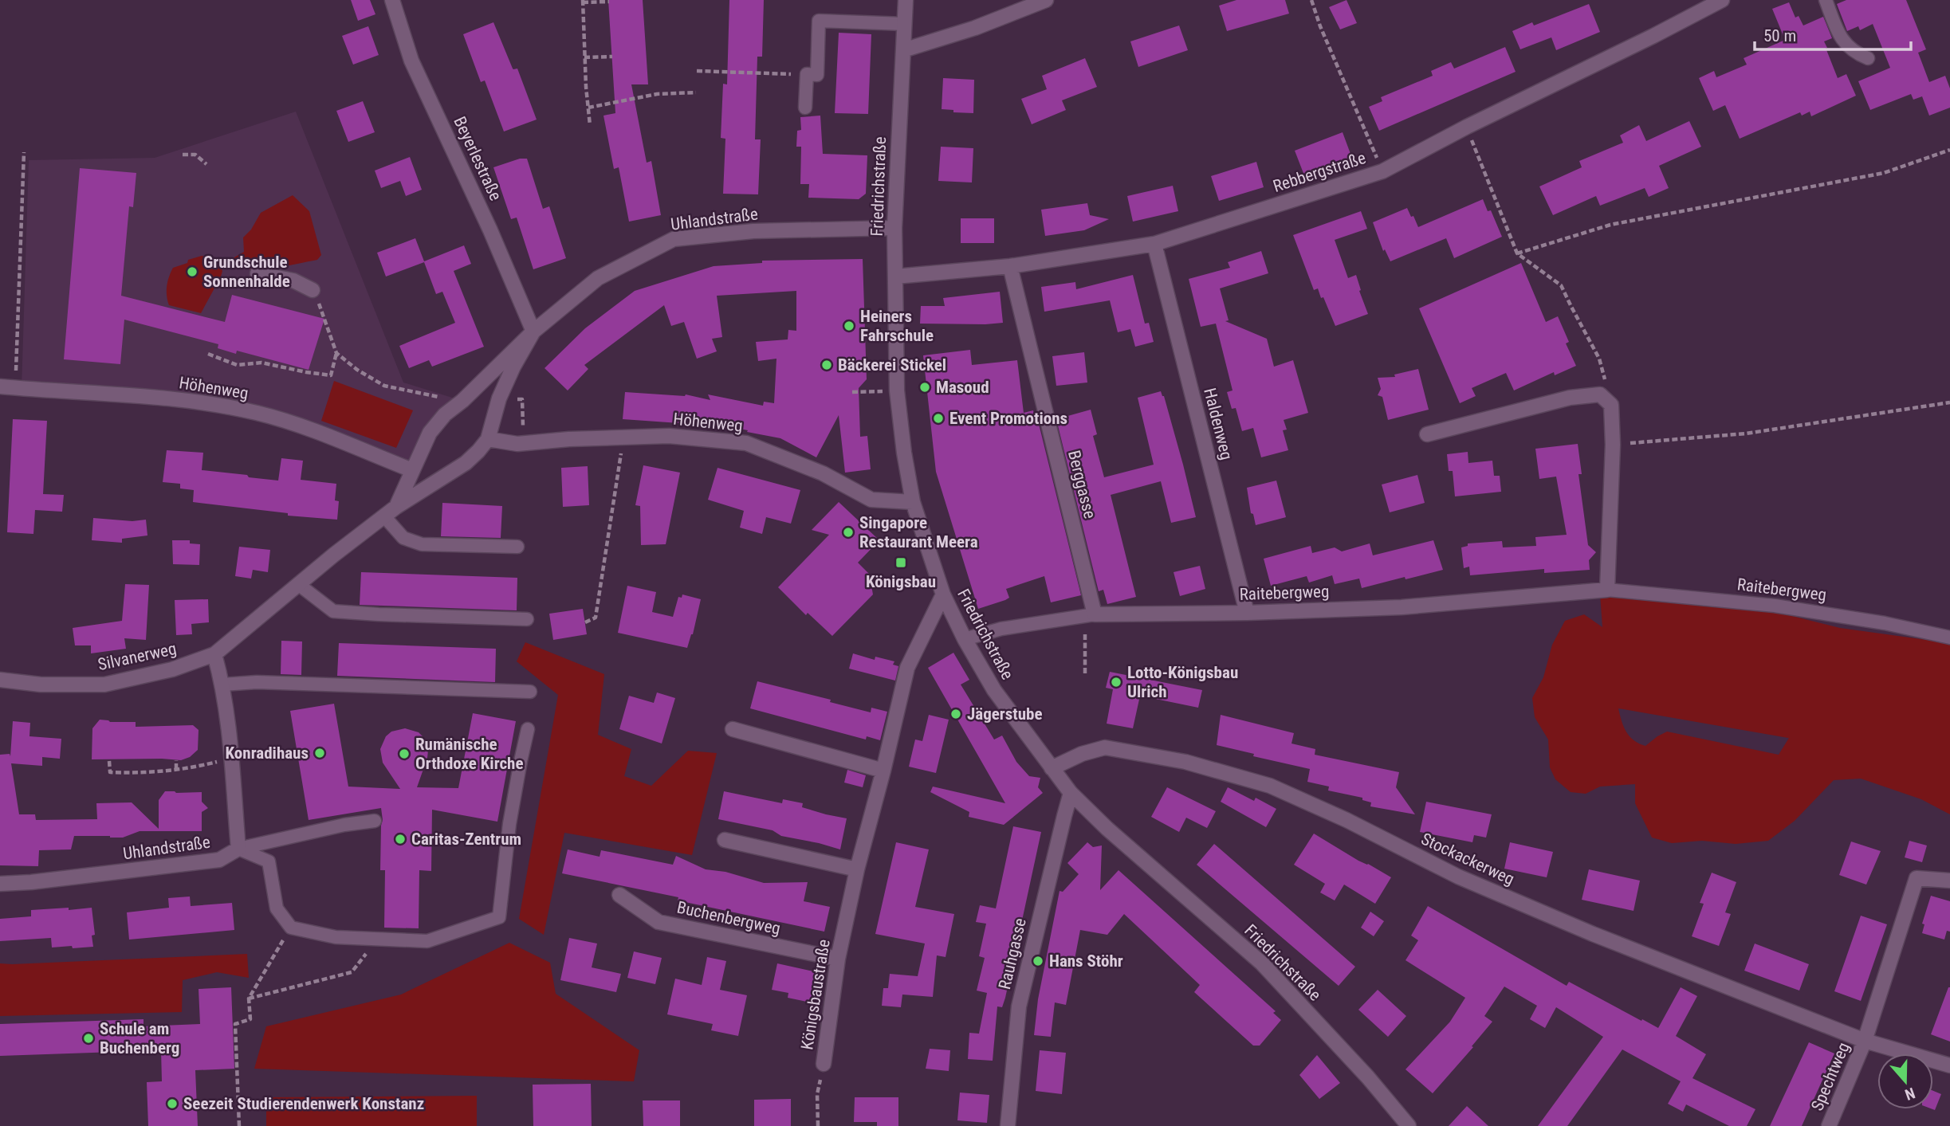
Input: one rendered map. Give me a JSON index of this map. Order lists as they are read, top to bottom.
{
  "streets": {
    "street": [
      "Beyerlestraße",
      "Rebbergstraße",
      "Friedrichstraße",
      "Uhlandstraße",
      "Höhenweg",
      "Haldenweg",
      "Berggasse",
      "Raitebergweg",
      "Silvanerweg",
      "Stockackerweg",
      "Buchenbergweg",
      "Rauhgasse",
      "Königsbaustraße",
      "Spechtweg"
    ]
  },
  "crossings": [
    ["Beyerlestraße", "Uhlandstraße"],
    ["Rebbergstraße", "Friedrichstraße"],
    ["Rebbergstraße", "Haldenweg"],
    ["Rebbergstraße", "Berggasse"],
    ["Friedrichstraße", "Uhlandstraße"],
    ["Friedrichstraße", "Höhenweg"],
    ["Friedrichstraße", "Raitebergweg"],
    ["Friedrichstraße", "Stockackerweg"],
    ["Friedrichstraße", "Rauhgasse"],
    ["Friedrichstraße", "Königsbaustraße"],
    ["Uhlandstraße", "Höhenweg"],
    ["Uhlandstraße", "Silvanerweg"],
    ["Haldenweg", "Raitebergweg"],
    ["Berggasse", "Raitebergweg"],
    ["Stockackerweg", "Spechtweg"],
    ["Buchenbergweg", "Königsbaustraße"]
  ],
  "places": {
    "other": [
      "Grundschule Sonnenhalde",
      "Heiners Fahrschule",
      "Bäckerei Stickel",
      "Masoud",
      "Event Promotions",
      "Singapore Restaurant Meera",
      "Lotto-Königsbau Ulrich",
      "Jägerstube",
      "Konradihaus",
      "Rumänische Orthdoxe Kirche",
      "Caritas-Zentrum",
      "Hans Stöhr",
      "Schule am Buchenberg",
      "Seezeit Studierendenwerk Konstanz"
    ],
    "transit": ["Königsbau"]
  },
  "scale_bar": "50 m",
  "north": "bottom"
}
